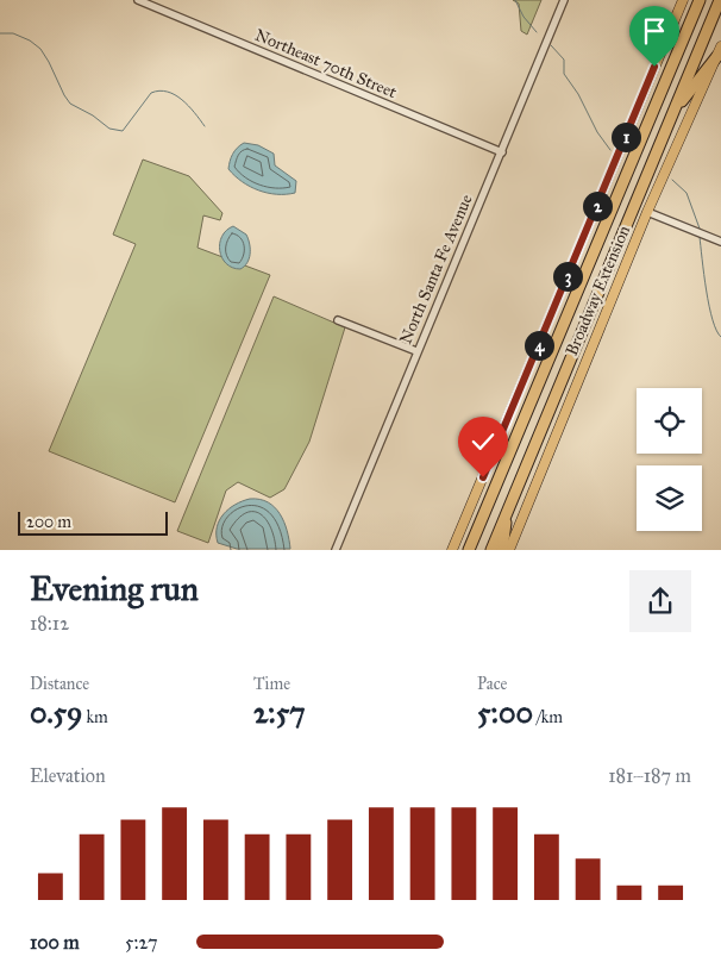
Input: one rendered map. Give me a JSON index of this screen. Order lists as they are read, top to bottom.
{
  "streets": {
    "highway": ["Broadway Extension"],
    "street": ["Northeast 70th Street", "North Santa Fe Avenue"]
  },
  "crossings": [
    ["Northeast 70th Street", "North Santa Fe Avenue"]
  ],
  "scale_bar": "200 m",
  "page": {
    "pins": [
      "1",
      "2",
      "3",
      "4"
    ],
    "scale": "200 m",
    "heading": ["Evening run", "18:12"],
    "stats": [
      ["Distance", "0.59 km"],
      ["Time", "2:57"],
      ["Pace", "5:00 /km"]
    ],
    "chart": ["Elevation", "181–187 m"],
    "list": [
      {
        "name": "100 m",
        "note": "5:27"
      }
    ]
  }
}
